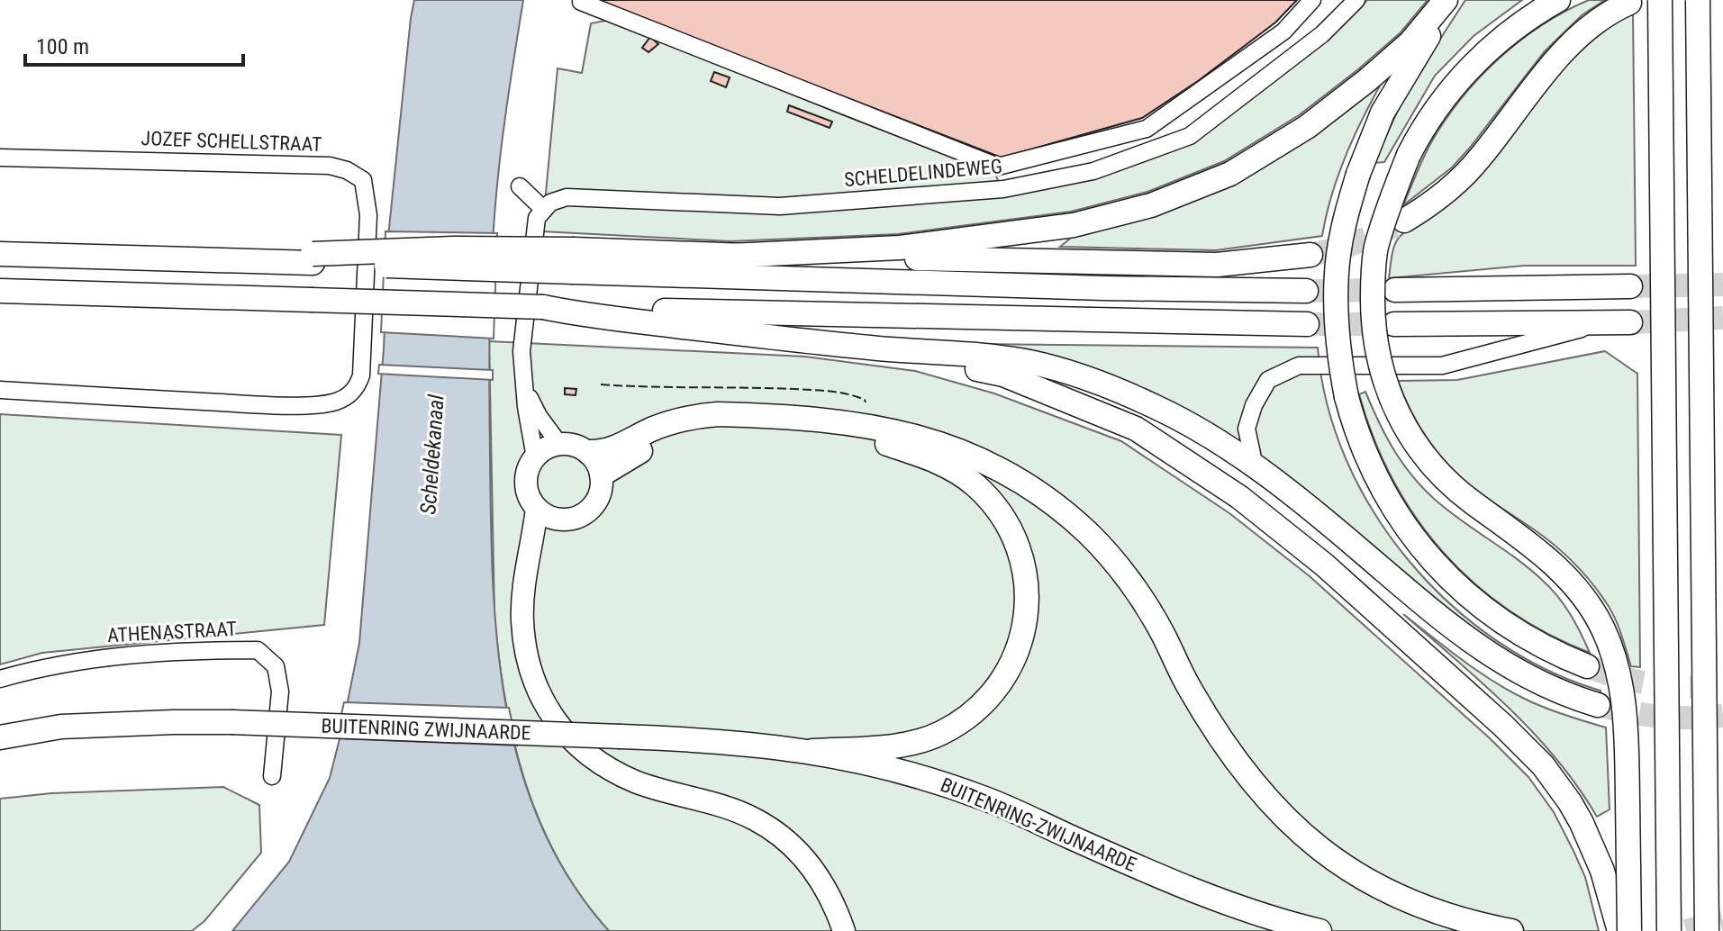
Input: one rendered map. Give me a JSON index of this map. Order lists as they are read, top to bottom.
{
  "streets": {
    "highway": ["BUITENRING ZWIJNAARDE", "BUITENRING-ZWIJNAARDE"],
    "street": ["JOZEF SCHELLSTRAAT", "SCHELDELINDEWEG", "ATHENASTRAAT"]
  },
  "crossings": [
    ["BUITENRING ZWIJNAARDE", "BUITENRING-ZWIJNAARDE"]
  ],
  "water": ["Scheldekanaal"],
  "scale_bar": "100 m"
}
